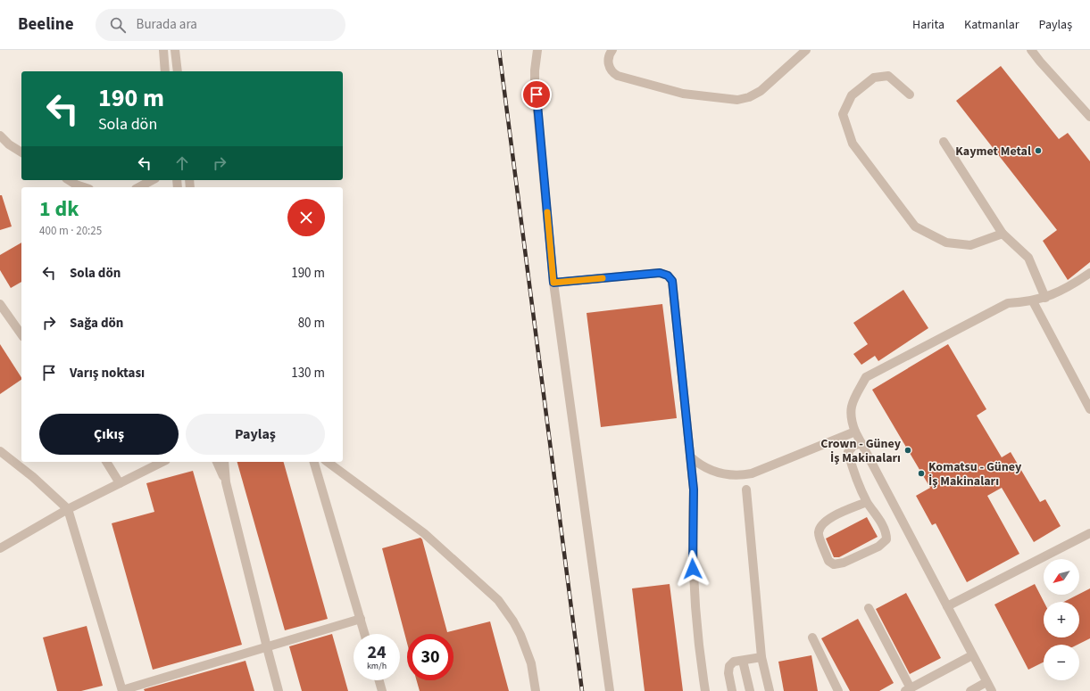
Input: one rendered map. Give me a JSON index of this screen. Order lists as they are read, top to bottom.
{
  "places": ["Kaymet Metal", "Crown - Güney İş Makinaları", "Komatsu - Güney İş Makinaları"],
  "north": "bottom left",
  "page": {
    "header": "Beeline",
    "search": "Burada ara",
    "nav": ["Harita", "Katmanlar", "Paylaş"],
    "turn": ["190 m", "Sola dön"],
    "heading": ["1 dk", "400 m · 20:25"],
    "list": [
      {
        "name": "Sola dön",
        "value": "190 m"
      },
      {
        "name": "Sağa dön",
        "value": "80 m"
      },
      {
        "name": "Varış noktası",
        "value": "130 m"
      }
    ],
    "buttons": ["Çıkış", "Paylaş"],
    "map_buttons": ["+", "−"],
    "speed": "24 km/h",
    "limit": "30"
  }
}
